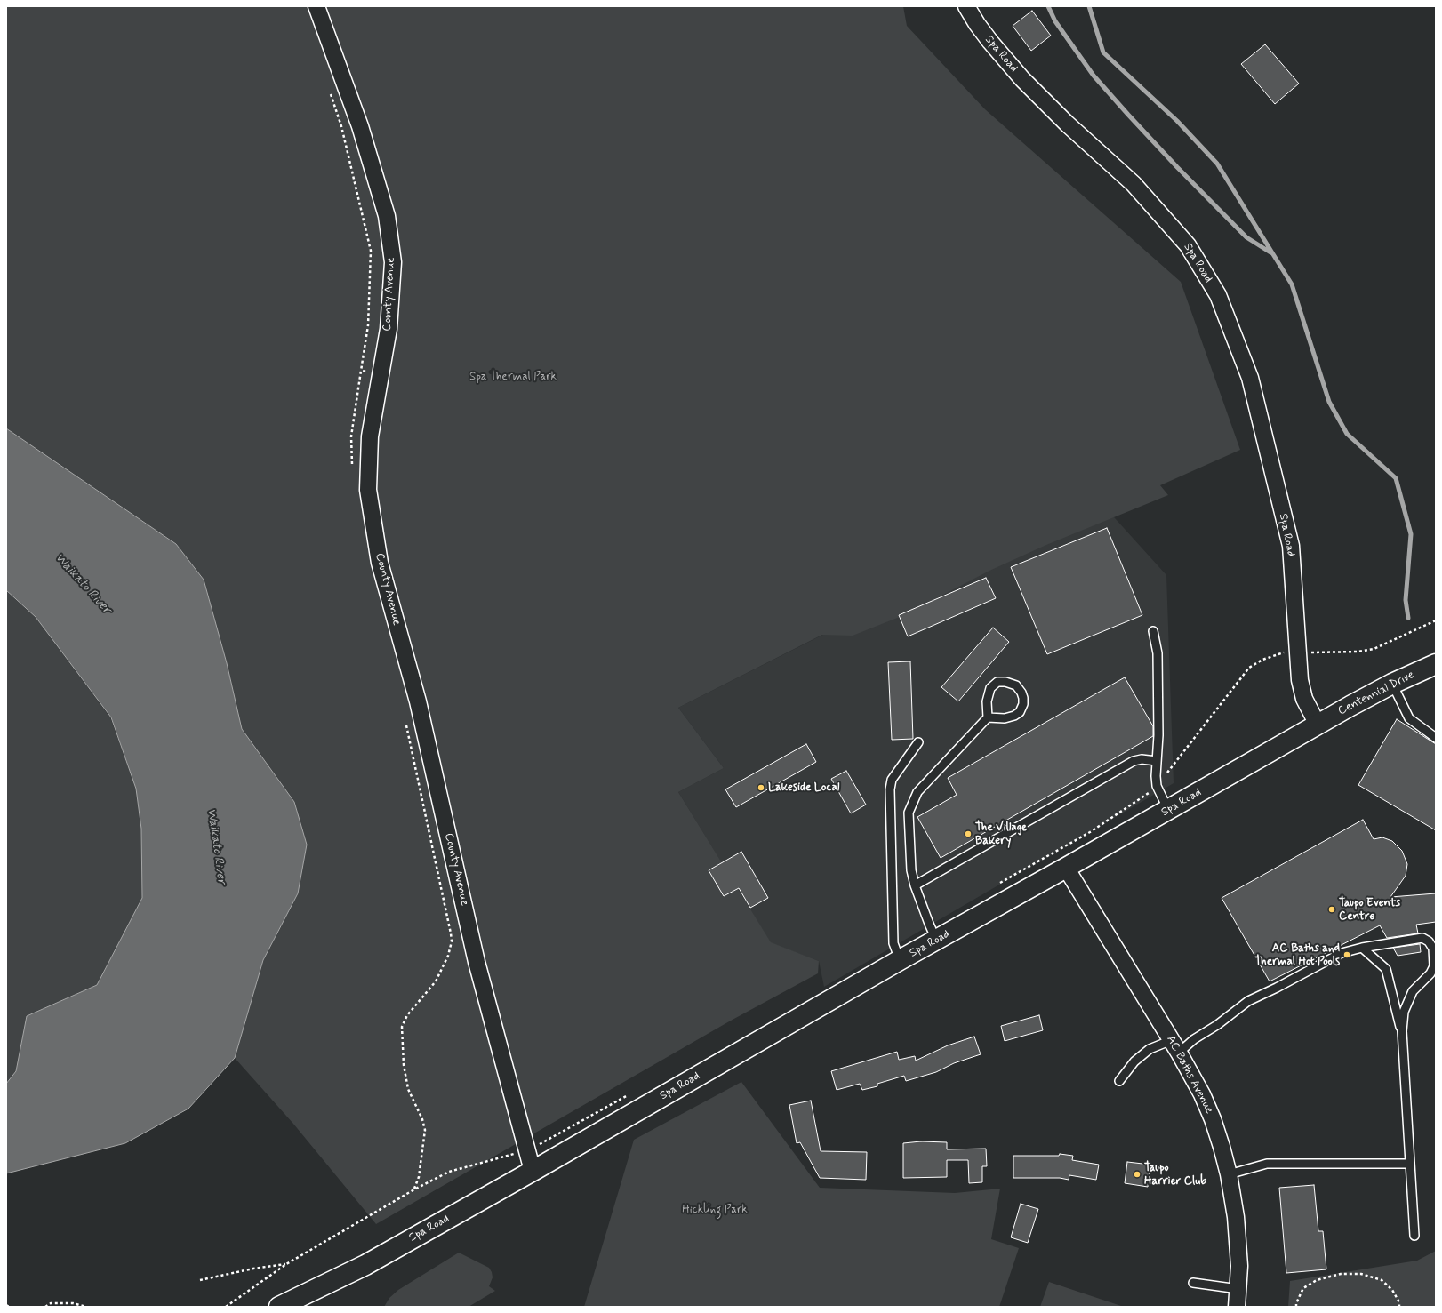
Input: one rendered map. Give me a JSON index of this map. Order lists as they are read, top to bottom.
{
  "streets": {
    "main road": ["Spa Road", "Centennial Drive"],
    "street": ["County Avenue", "AC Baths Avenue"]
  },
  "crossings": [
    ["Spa Road", "County Avenue"],
    ["Spa Road", "Centennial Drive"],
    ["Spa Road", "AC Baths Avenue"]
  ],
  "water": ["Waikato River"],
  "parks": ["Spa Thermal Park", "Hickling Park"],
  "places": [
    "Lakeside Local",
    "The Village Bakery",
    "Taupo Events Centre",
    "AC Baths and Thermal Hot Pools",
    "Taupo Harrier Club"
  ]
}
